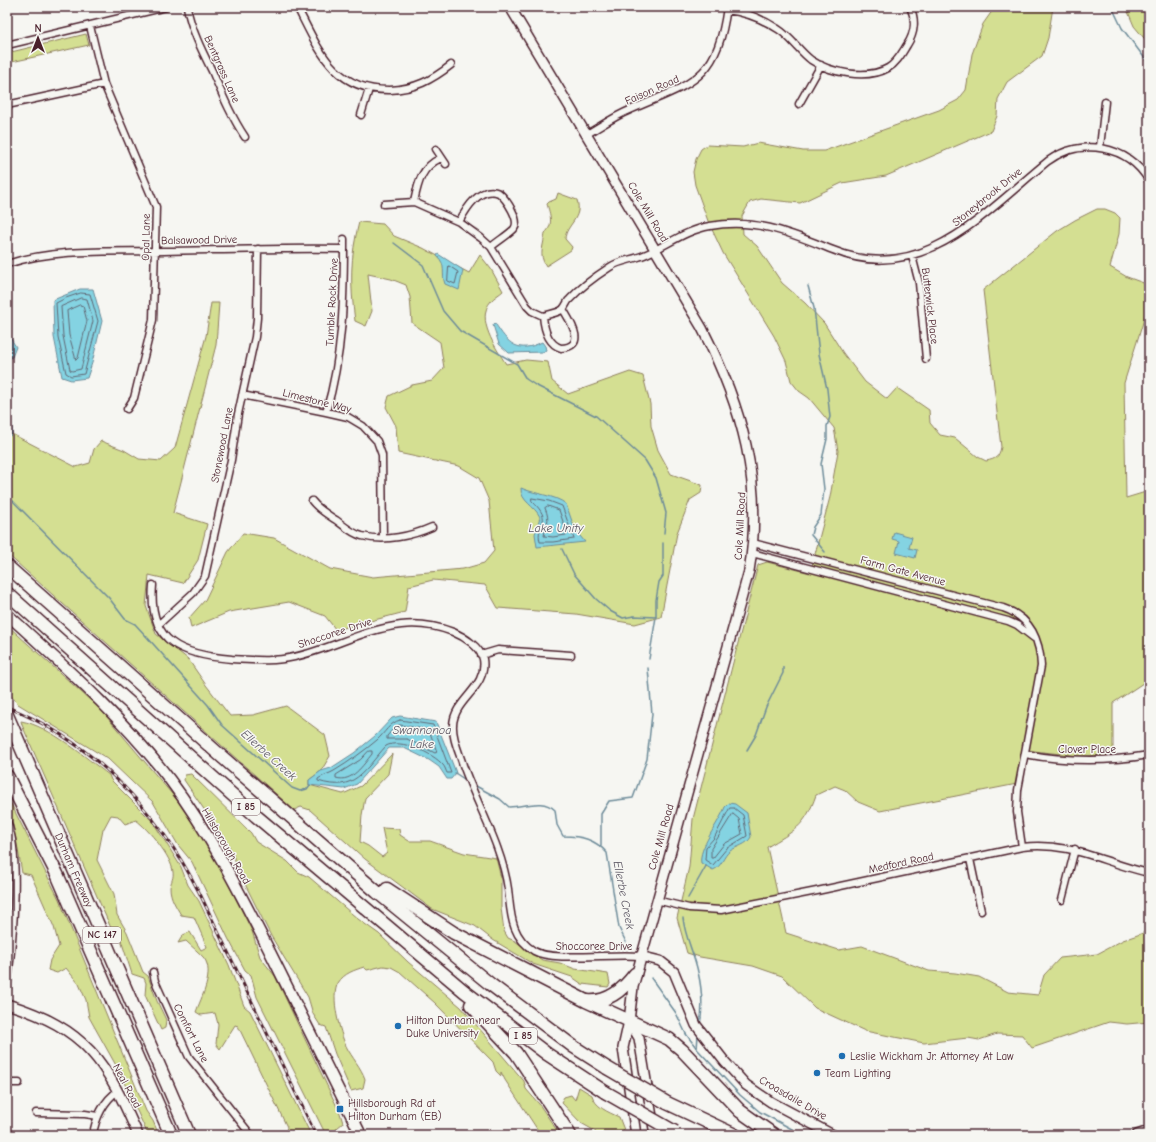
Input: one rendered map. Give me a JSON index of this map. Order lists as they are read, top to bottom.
{
  "streets": {
    "highway": ["I 85", "Durham Freeway", "NC 147"],
    "main road": ["Hillsborough Road"],
    "street": [
      "Bentgrass Lane",
      "Faison Road",
      "Stoneybrook Drive",
      "Cole Mill Road",
      "Opal Lane",
      "Balsawood Drive",
      "Tumble Rock Drive",
      "Butterwick Place",
      "Limestone Way",
      "Stonewood Lane",
      "Farm Gate Avenue",
      "Shoccoree Drive",
      "Clover Place",
      "Medford Road",
      "Comfort Lane",
      "Neal Road",
      "Croasdaile Drive"
    ]
  },
  "crossings": [
    ["Faison Road", "Cole Mill Road"],
    ["Stoneybrook Drive", "Cole Mill Road"],
    ["Stoneybrook Drive", "Butterwick Place"],
    ["Cole Mill Road", "Farm Gate Avenue"],
    ["Cole Mill Road", "Shoccoree Drive"],
    ["Cole Mill Road", "Medford Road"],
    ["Cole Mill Road", "Croasdaile Drive"],
    ["Opal Lane", "Balsawood Drive"],
    ["Balsawood Drive", "Tumble Rock Drive"],
    ["Balsawood Drive", "Stonewood Lane"],
    ["Tumble Rock Drive", "Limestone Way"],
    ["Limestone Way", "Stonewood Lane"],
    ["Stonewood Lane", "Shoccoree Drive"],
    ["Farm Gate Avenue", "Clover Place"],
    ["Farm Gate Avenue", "Medford Road"],
    ["Shoccoree Drive", "Croasdaile Drive"]
  ],
  "water": ["Lake Unity", "Swannonoa Lake", "Ellerbe Creek"],
  "places": {
    "other": ["Hilton Durham near Duke University", "Leslie Wickham Jr. Attorney At Law", "Team Lighting"],
    "transit": ["Hillsborough Rd at Hilton Durham (EB)"]
  },
  "north": "top"
}
